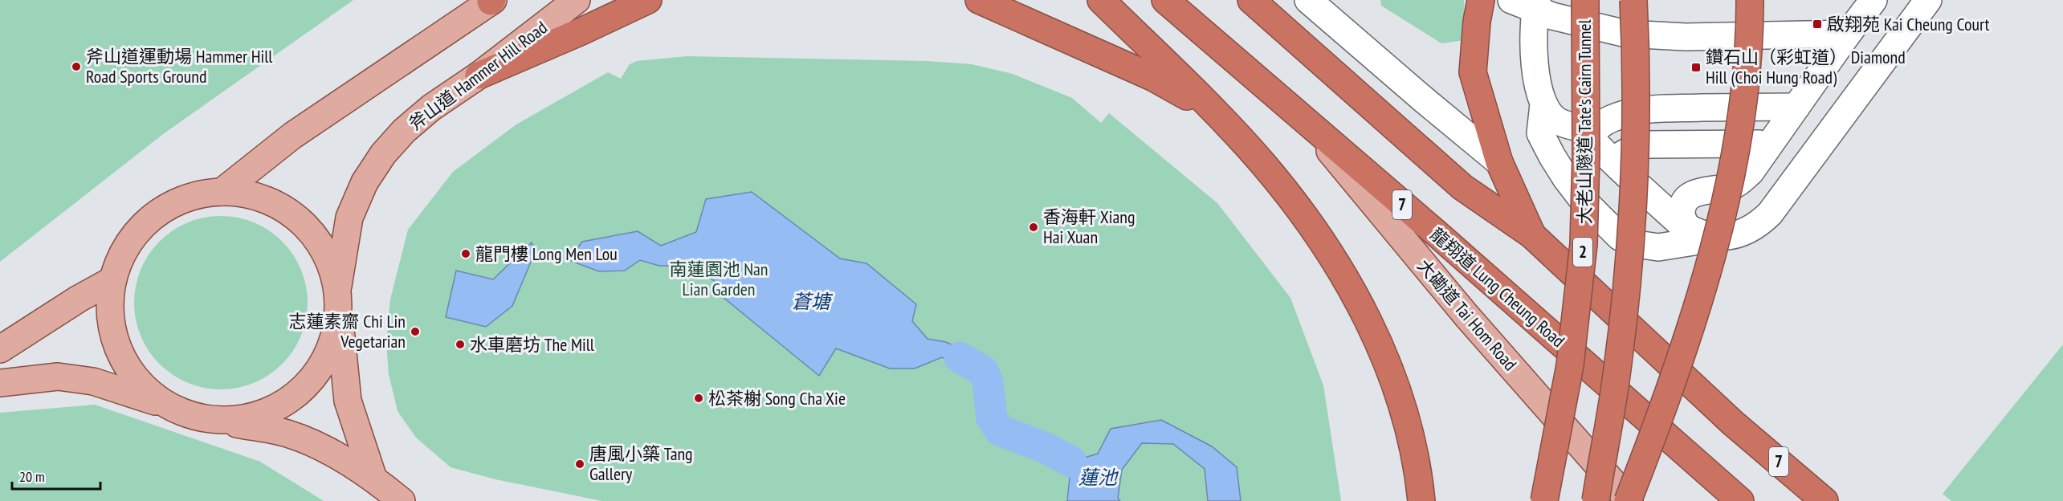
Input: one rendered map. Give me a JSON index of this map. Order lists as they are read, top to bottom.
{
  "streets": {
    "highway": [
      "大老山隧道 Tate's Cairn Tunnel",
      "7",
      "2",
      "龍翔道 Lung Cheung Road"
    ],
    "main road": ["斧山道 Hammer Hill Road", "大磡道 Tai Hom Road"]
  },
  "crossings": [
    ["龍翔道 Lung Cheung Road", "大磡道 Tai Hom Road"]
  ],
  "water": ["蒼塘", "蓮池"],
  "parks": ["南蓮園池 Nan Lian Garden"],
  "places": {
    "transit": ["啟翔苑 Kai Cheung Court", "鑽石山（彩虹道） Diamond Hill (Choi Hung Road)"],
    "other": [
      "斧山道運動場 Hammer Hill Road Sports Ground",
      "香海軒 Xiang Hai Xuan",
      "龍門樓 Long Men Lou",
      "志蓮素齋 Chi Lin Vegetarian",
      "水車磨坊 The Mill",
      "松茶榭 Song Cha Xie",
      "唐風小築 Tang Gallery"
    ]
  },
  "scale_bar": "20 m"
}
